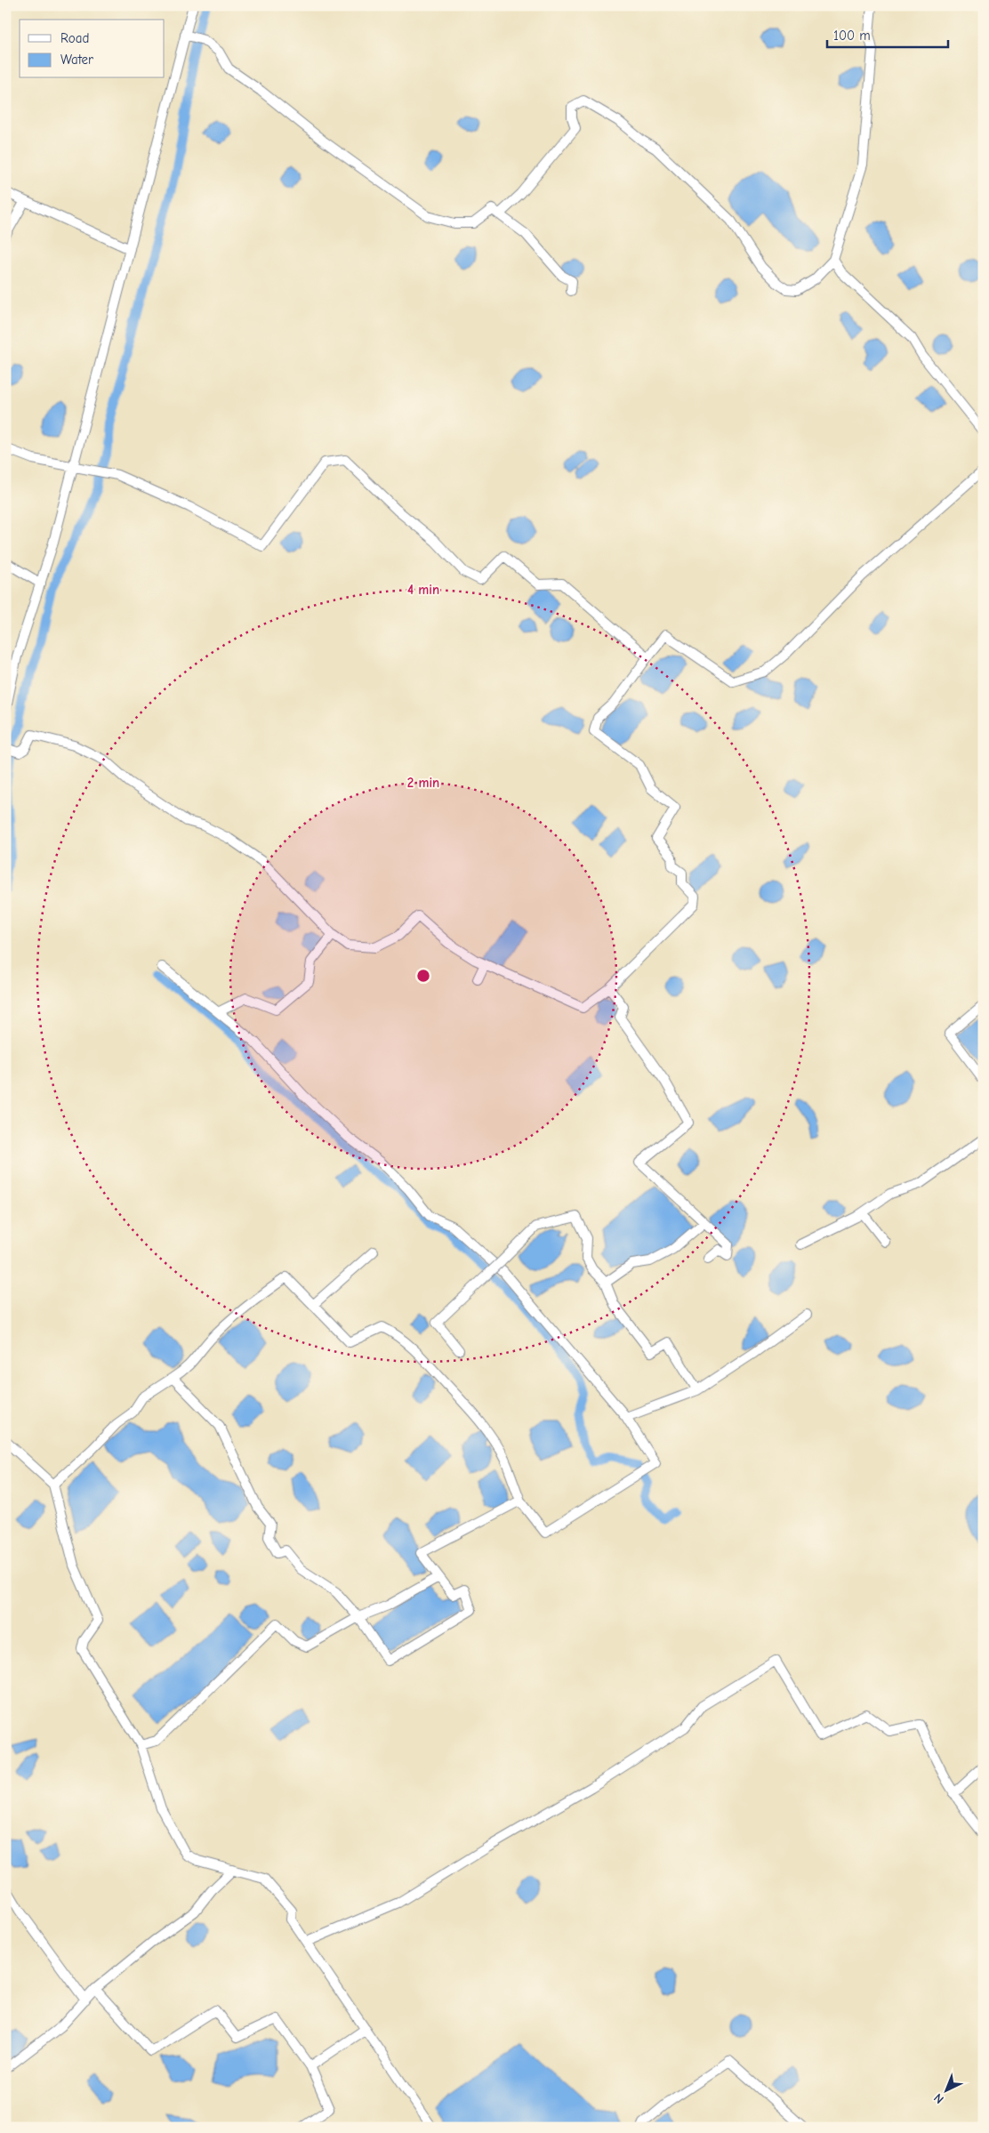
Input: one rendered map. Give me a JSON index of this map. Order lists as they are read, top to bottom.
{
  "legend": ["Road", "Water"],
  "scale_bar": "100 m",
  "north": "bottom left",
  "rings": ["4 min", "2 min"]
}
